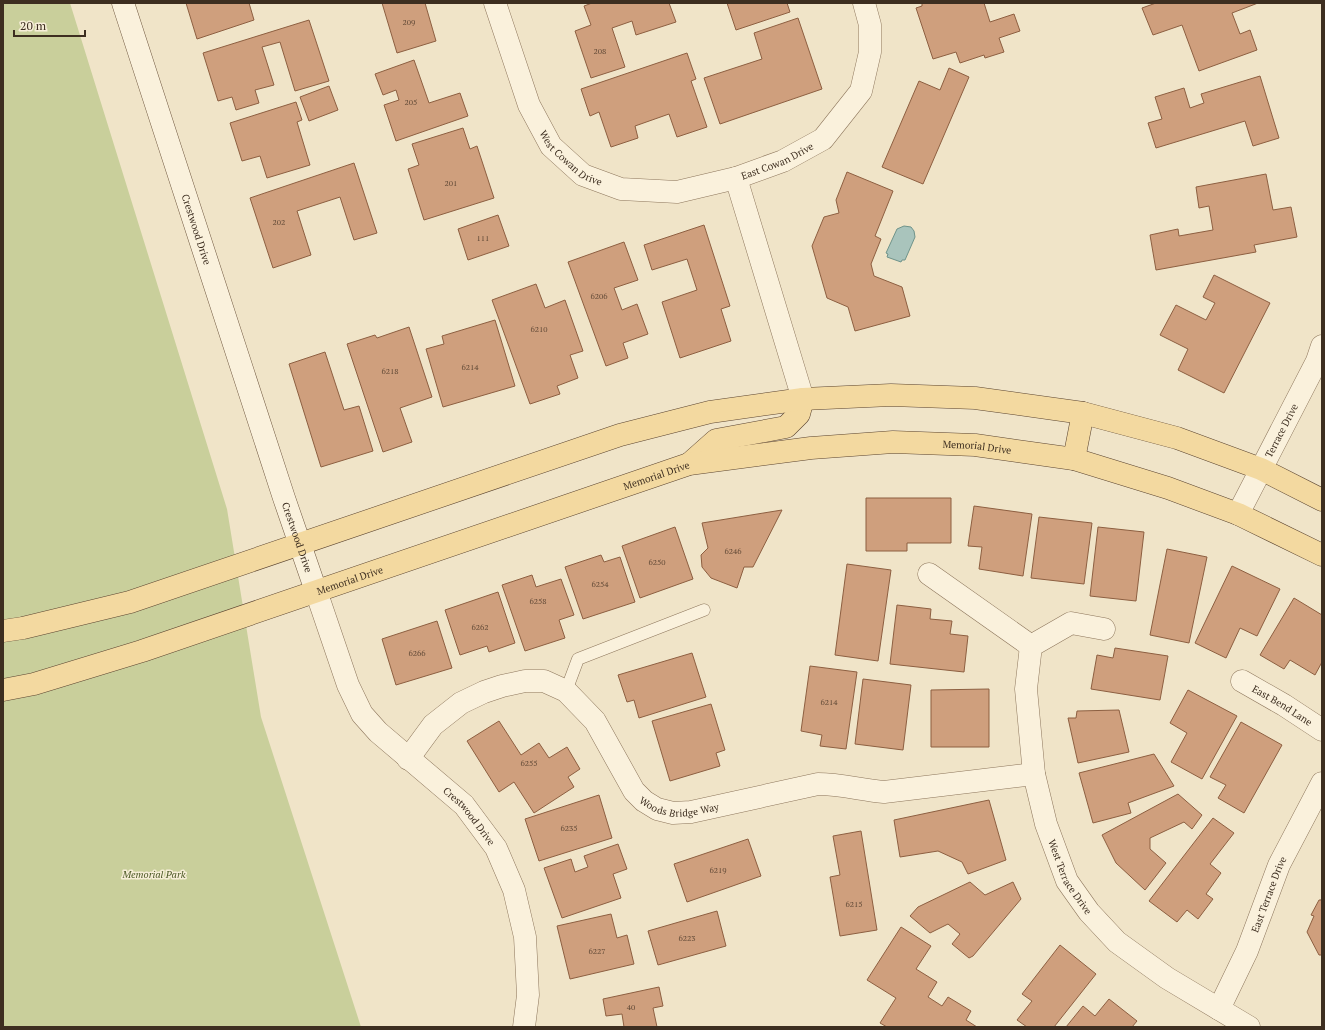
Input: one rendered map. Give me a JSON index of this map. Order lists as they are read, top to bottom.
{
  "streets": {
    "main road": ["Memorial Drive"],
    "street": [
      "West Cowan Drive",
      "East Cowan Drive",
      "Crestwood Drive",
      "Terrace Drive",
      "East Bend Lane",
      "Woods Bridge Way",
      "West Terrace Drive",
      "East Terrace Drive"
    ]
  },
  "crossings": [
    ["West Cowan Drive", "East Cowan Drive"],
    ["Crestwood Drive", "Memorial Drive"],
    ["Crestwood Drive", "Woods Bridge Way"],
    ["Terrace Drive", "Memorial Drive"],
    ["Woods Bridge Way", "West Terrace Drive"],
    ["West Terrace Drive", "East Terrace Drive"]
  ],
  "parks": ["Memorial Park"],
  "house_numbers": [
    "209",
    "208",
    "205",
    "201",
    "202",
    "111",
    "6206",
    "6210",
    "6214",
    "6218",
    "6246",
    "6250",
    "6254",
    "6258",
    "6262",
    "6266",
    "6214",
    "6255",
    "6235",
    "6219",
    "6215",
    "6223",
    "6227",
    "40"
  ],
  "scale_bar": "20 m"
}
